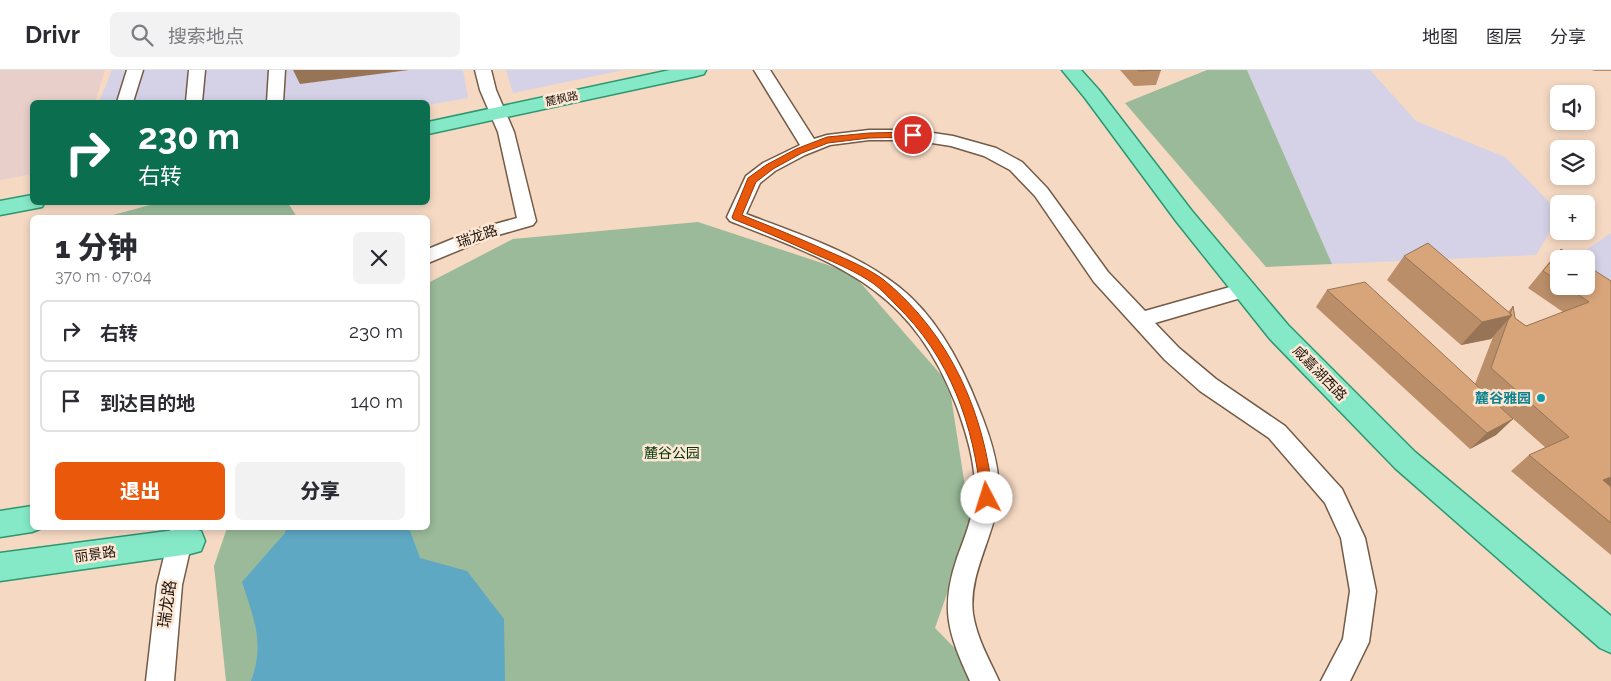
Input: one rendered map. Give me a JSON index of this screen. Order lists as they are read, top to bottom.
{
  "streets": {
    "main road": ["麓枫路", "咸嘉湖西路", "丽景路"],
    "street": ["瑞龙路"]
  },
  "crossings": [
    ["瑞龙路", "丽景路"]
  ],
  "parks": ["麓谷公园"],
  "places": ["麓谷雅园"],
  "page": {
    "header": "Drivr",
    "search": "搜索地点",
    "nav": ["地图", "图层", "分享"],
    "map_buttons": ["+", "−"],
    "turn": ["230 m", "右转"],
    "heading": ["1 分钟", "370 m · 07:04"],
    "list": [
      {
        "name": "右转",
        "value": "230 m"
      },
      {
        "name": "到达目的地",
        "value": "140 m"
      }
    ],
    "buttons": ["退出", "分享"]
  }
}
